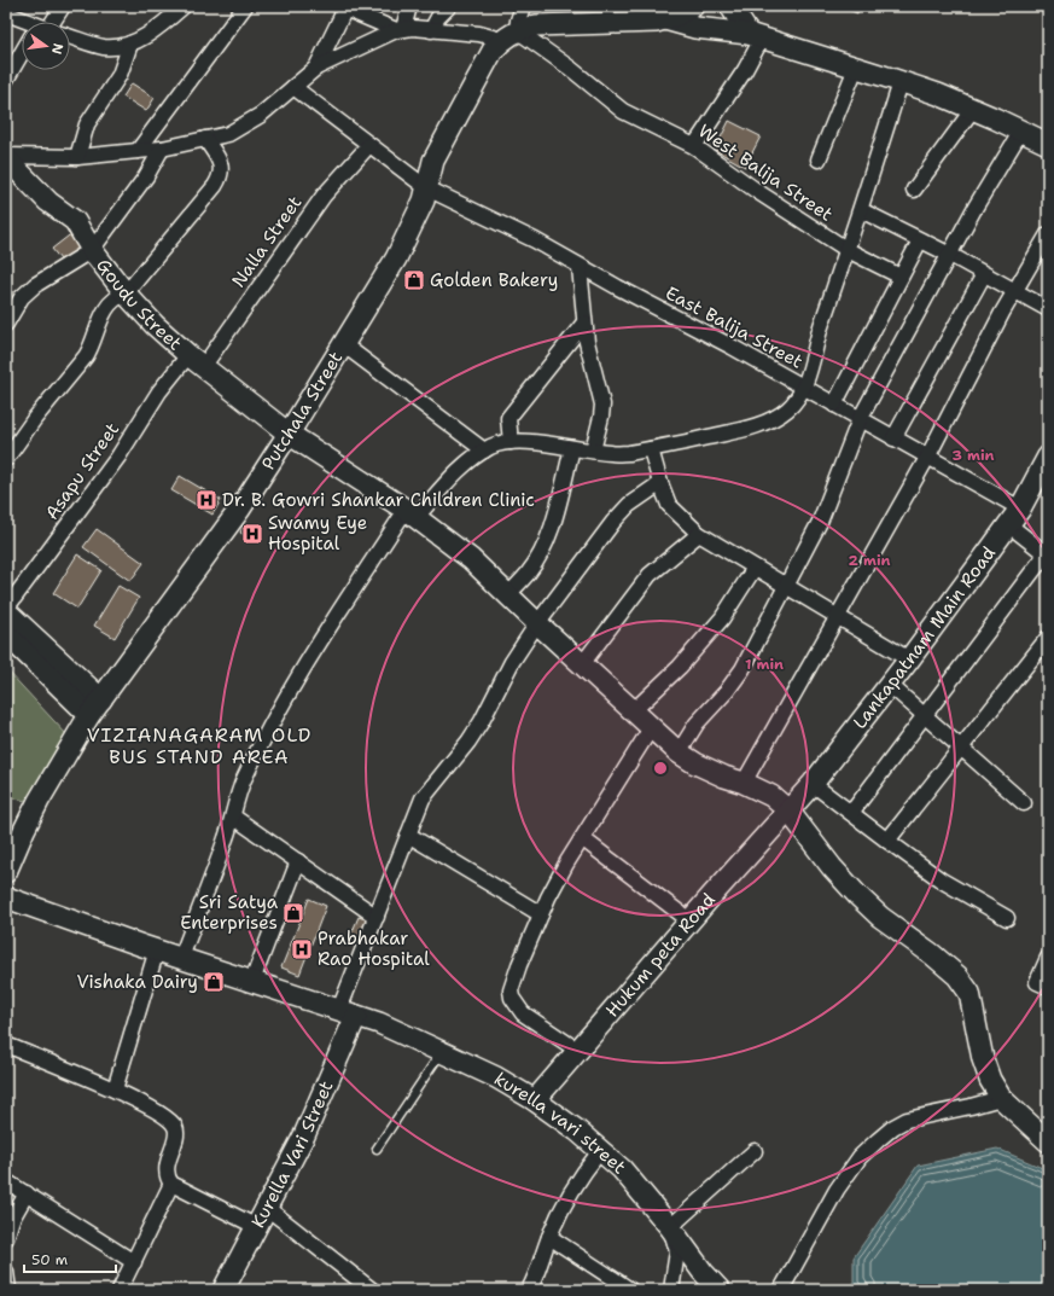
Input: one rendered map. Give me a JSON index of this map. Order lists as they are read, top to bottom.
{
  "streets": {
    "street": [
      "West Balija Street",
      "Nalla Street",
      "Goudu Street",
      "East Balija Street",
      "Putchala Street",
      "Asapu Street",
      "Lankapatnam Main Road",
      "Hukum peta Road",
      "kurella vari street",
      "Kurella Vari Street"
    ]
  },
  "crossings": [
    ["West Balija Street", "Putchala Street"],
    ["Nalla Street", "Goudu Street"],
    ["Nalla Street", "East Balija Street"],
    ["Nalla Street", "Asapu Street"],
    ["Goudu Street", "Putchala Street"],
    ["Goudu Street", "Asapu Street"],
    ["Goudu Street", "Lankapatnam Main Road"],
    ["Goudu Street", "Hukum peta Road"],
    ["East Balija Street", "Putchala Street"],
    ["East Balija Street", "Lankapatnam Main Road"],
    ["Lankapatnam Main Road", "Hukum peta Road"],
    ["Hukum peta Road", "kurella vari street"],
    ["kurella vari street", "Kurella Vari Street"]
  ],
  "districts": ["VIZIANAGARAM OLD BUS STAND AREA"],
  "places": {
    "shop": ["Golden Bakery", "Sri Satya Enterprises", "Vishaka Dairy"],
    "hospital": ["Dr. B. Gowri Shankar Children Clinic", "Swamy Eye Hospital", "Prabhakar Rao Hospital"]
  },
  "scale_bar": "50 m",
  "north": "right",
  "rings": ["3 min", "2 min", "1 min"]
}
